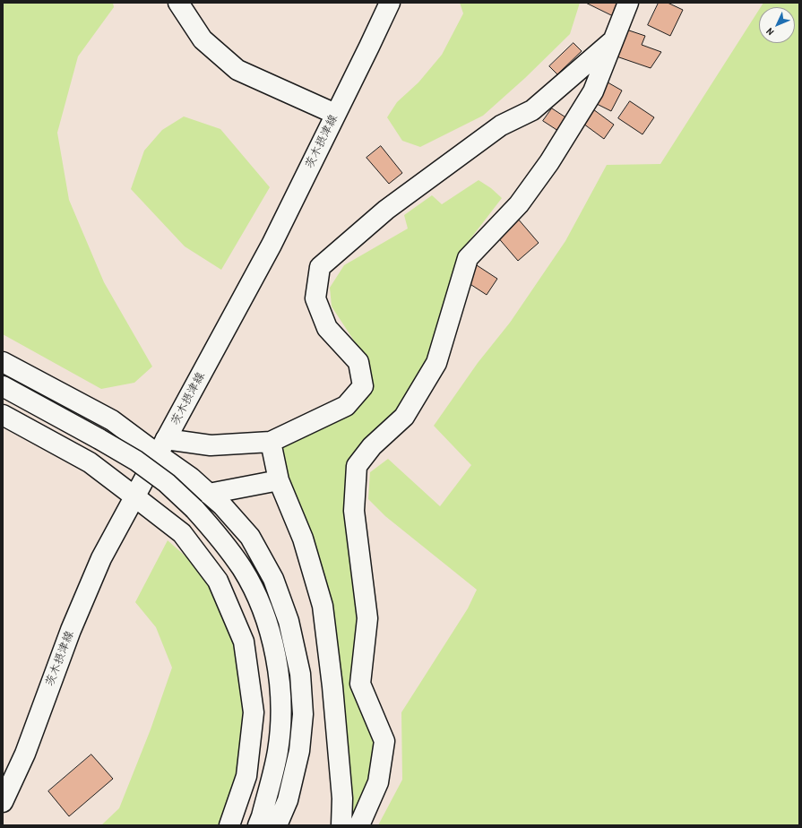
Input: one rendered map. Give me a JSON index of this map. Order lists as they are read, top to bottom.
{
  "streets": {
    "main road": ["茨木摂津線"]
  },
  "north": "bottom left"
}
